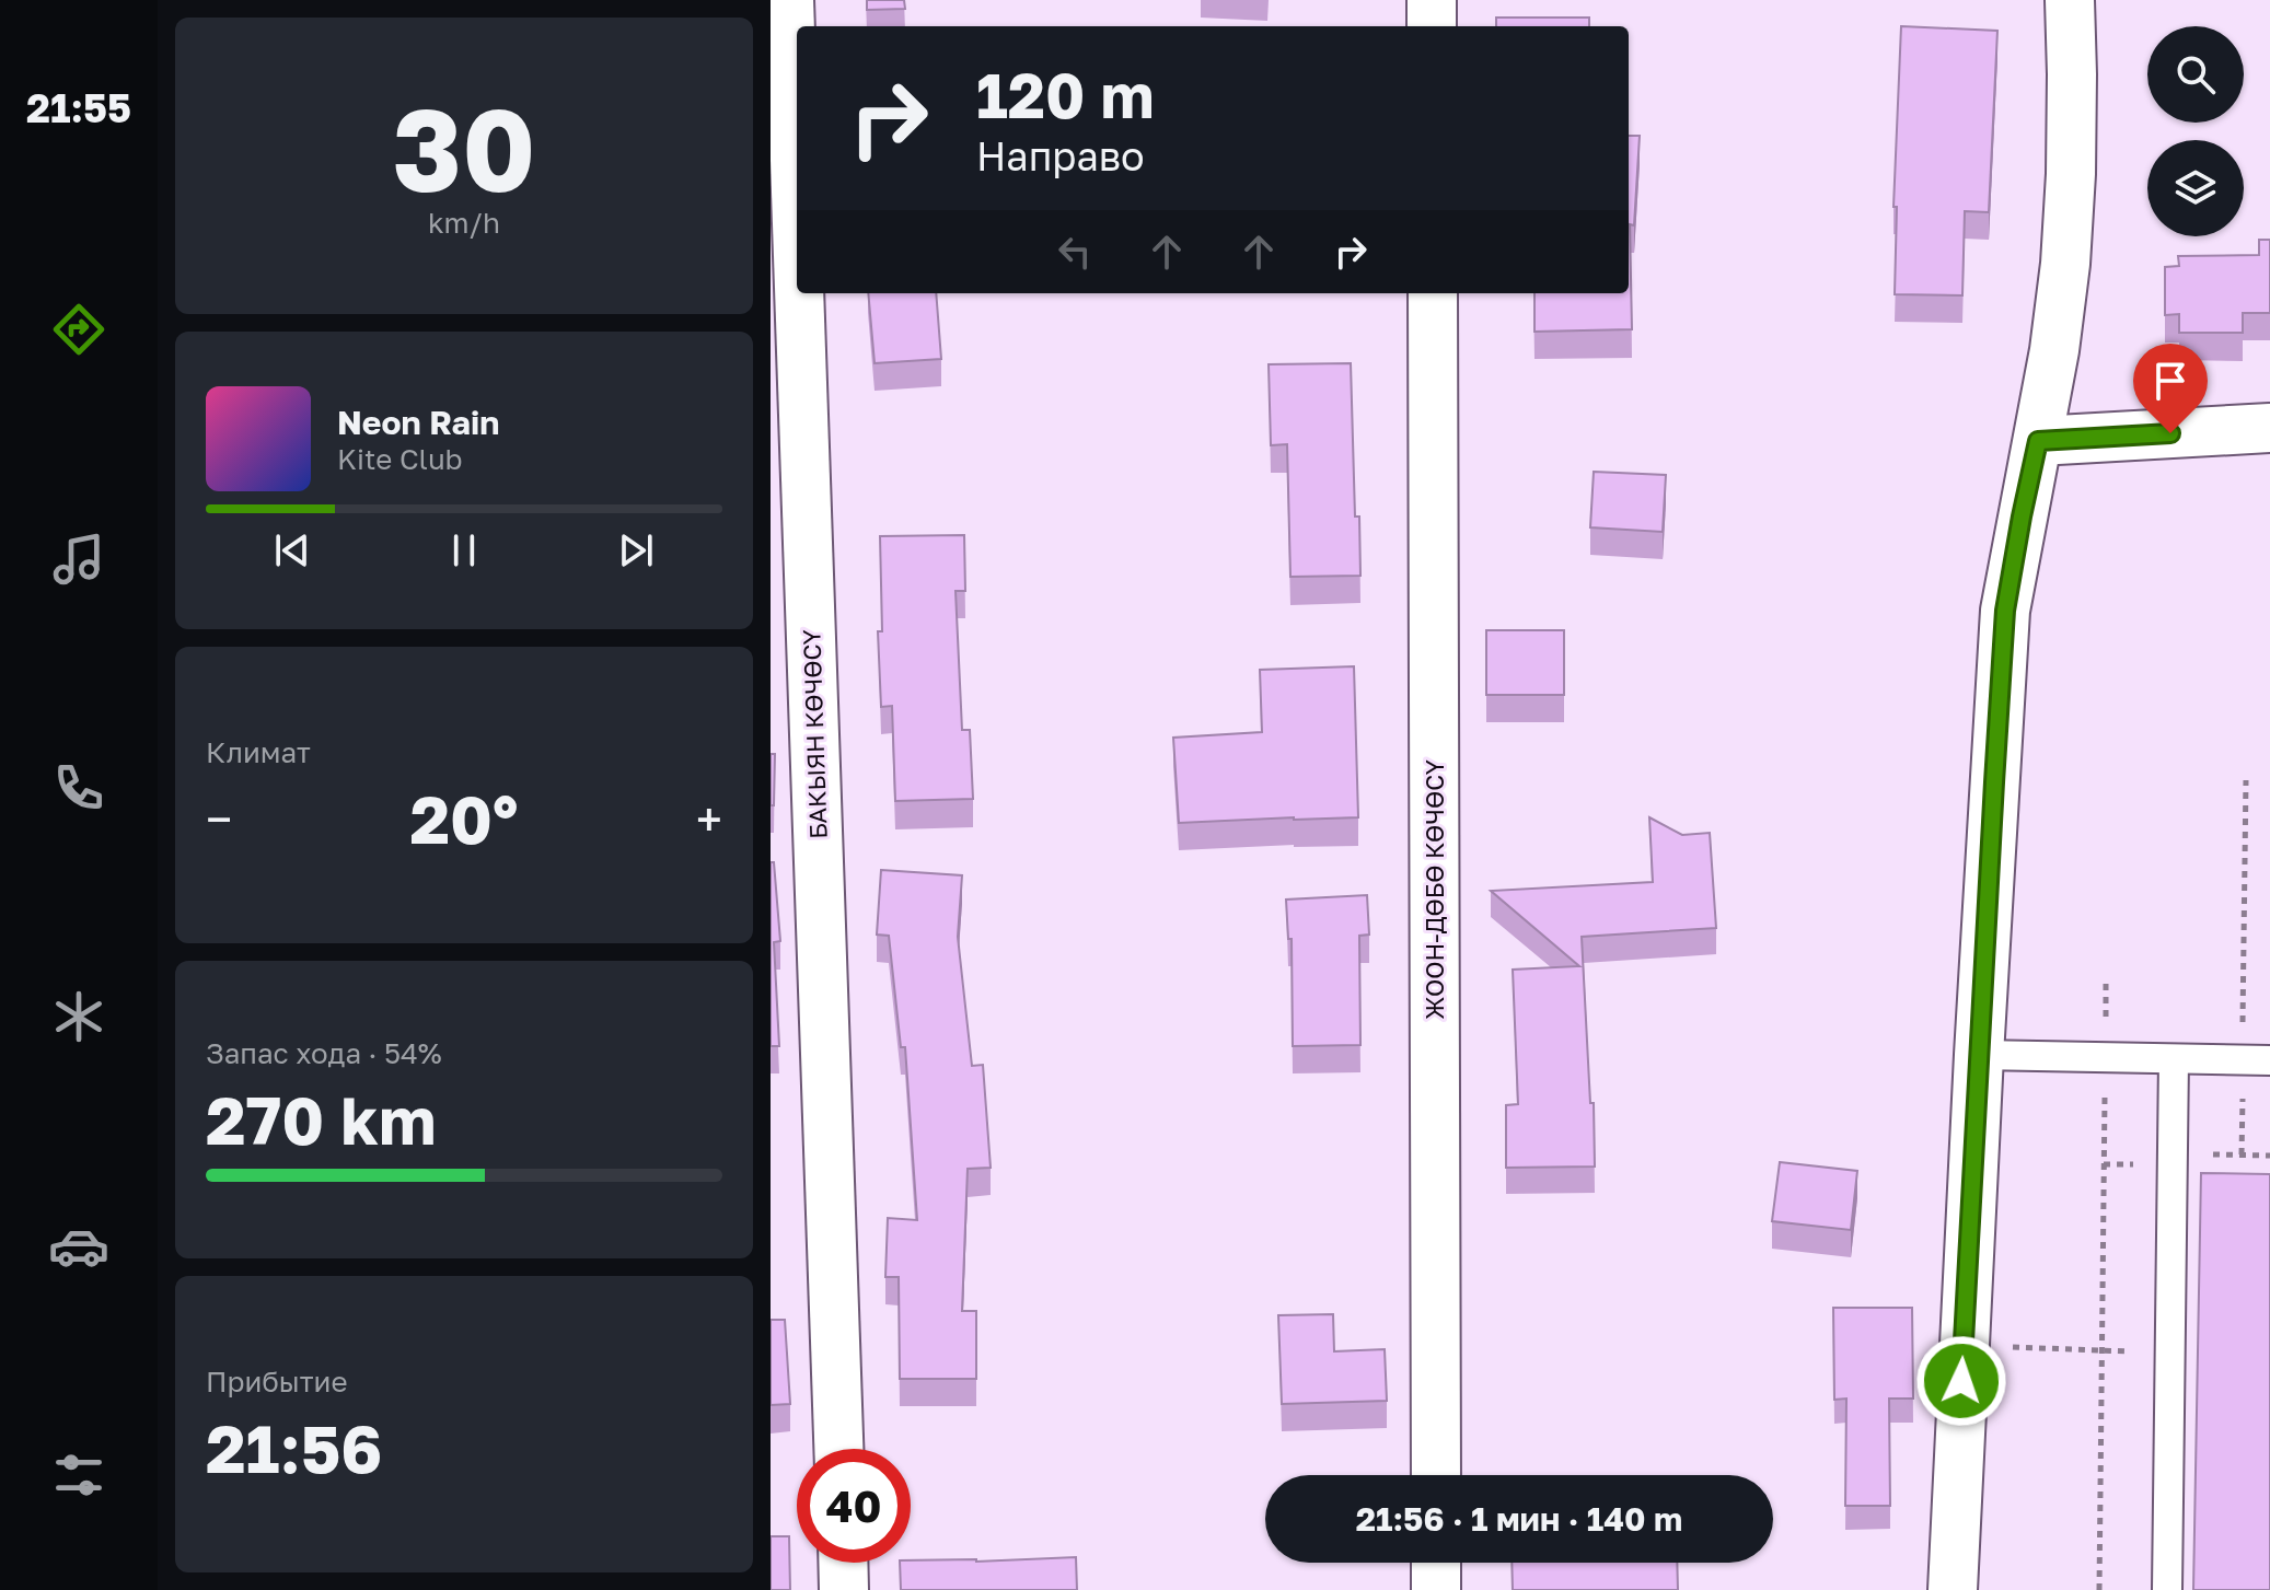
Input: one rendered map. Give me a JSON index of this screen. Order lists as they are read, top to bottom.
{
  "streets": {
    "street": ["БАКЫЯН КӨЧӨСҮ", "ЖООН-ДӨБӨ КӨЧӨСҮ"]
  },
  "page": {
    "tabs": "21:55",
    "tile": [
      ["30", "km/h"],
      "Климат",
      ["Запас хода · 54%", "270 km"],
      ["Прибытие", "21:56"]
    ],
    "turn": ["120 m", "Направо"],
    "song": ["Neon Rain", "Kite Club"],
    "heat": ["−", "20°", "+"],
    "limit": "40",
    "trip": "21:56 · 1 мин · 140 m"
  }
}
